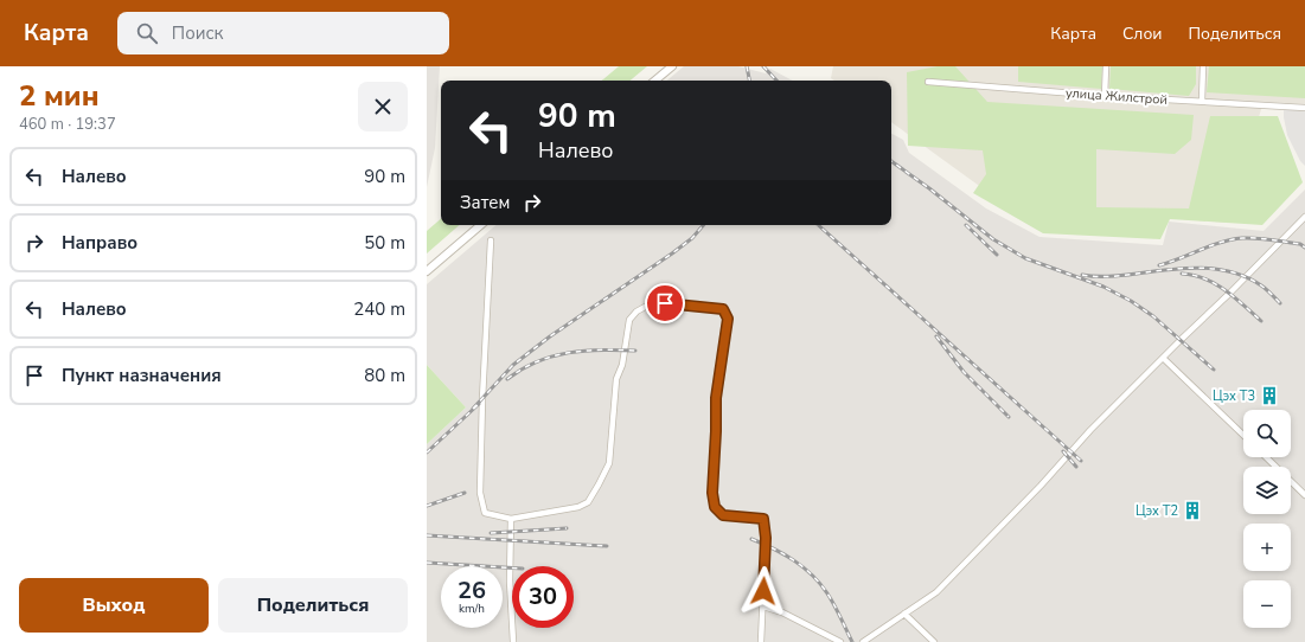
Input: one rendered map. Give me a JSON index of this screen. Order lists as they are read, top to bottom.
{
  "streets": {
    "street": ["улица Жилстрой"]
  },
  "places": {
    "building": ["Цэх Т3", "Цэх Т2"]
  },
  "page": {
    "header": "Карта",
    "search": "Поиск",
    "nav": ["Карта", "Слои", "Поделиться"],
    "heading": ["2 мин", "460 m · 19:37"],
    "turn": ["90 m", "Налево"],
    "list": [
      {
        "name": "Налево",
        "value": "90 m"
      },
      {
        "name": "Направо",
        "value": "50 m"
      },
      {
        "name": "Налево",
        "value": "240 m"
      },
      {
        "name": "Пункт назначения",
        "value": "80 m"
      }
    ],
    "then": "Затем",
    "map_buttons": ["+", "−"],
    "speed": "26 km/h",
    "limit": "30",
    "buttons": ["Выход", "Поделиться"]
  }
}
